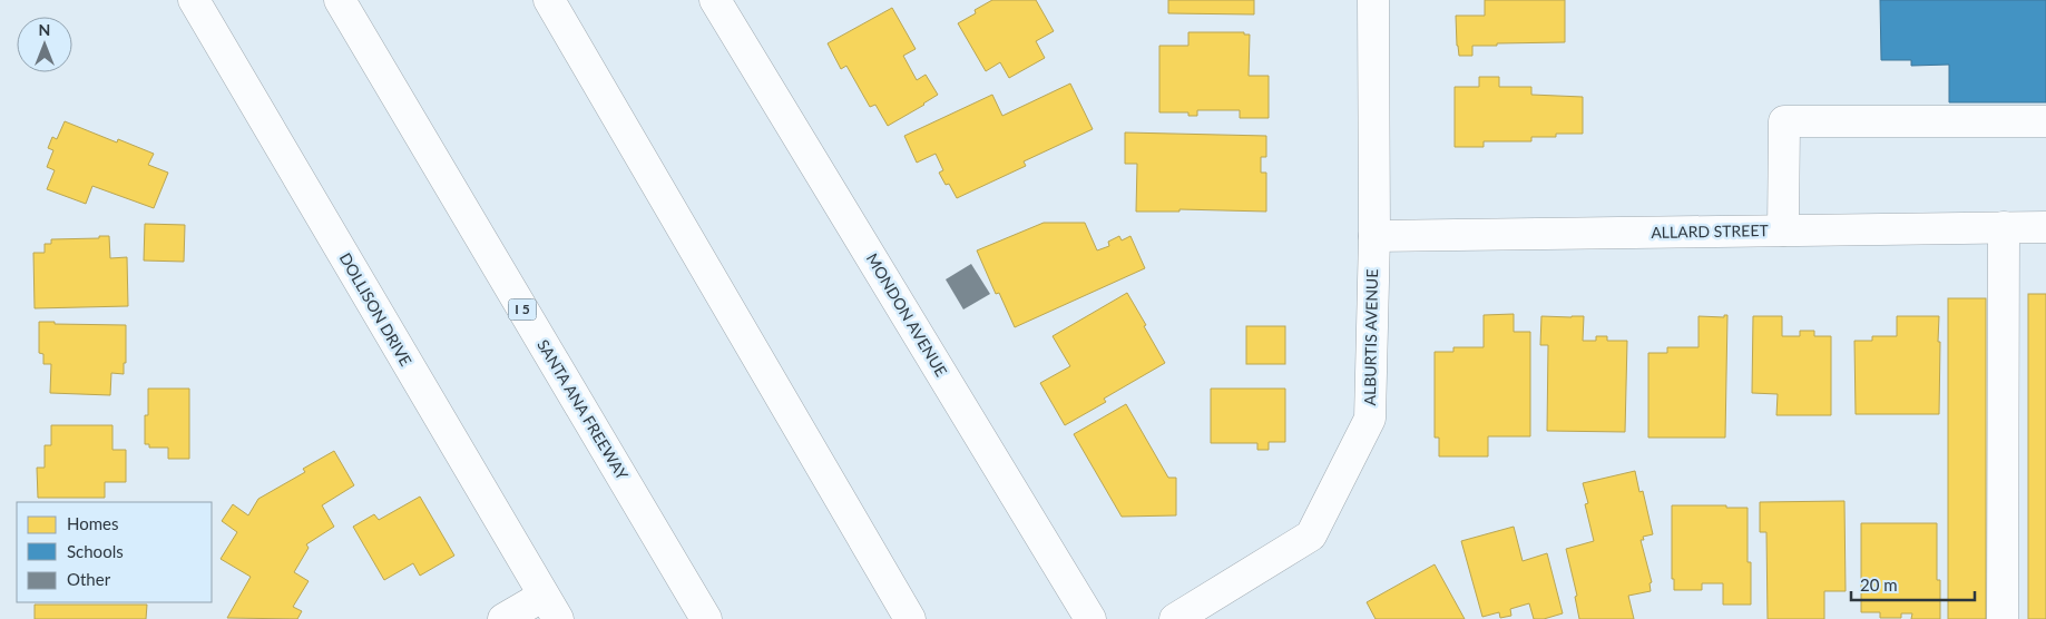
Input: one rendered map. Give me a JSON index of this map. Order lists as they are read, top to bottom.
{
  "streets": {
    "main road": [
      "ALLARD STREET",
      "DOLLISON DRIVE",
      "I 5",
      "MONDON AVENUE",
      "ALBURTIS AVENUE",
      "SANTA ANA FREEWAY"
    ]
  },
  "crossings": [
    ["ALLARD STREET", "ALBURTIS AVENUE"]
  ],
  "legend": ["Homes", "Schools", "Other"],
  "scale_bar": "20 m",
  "north": "top"
}
